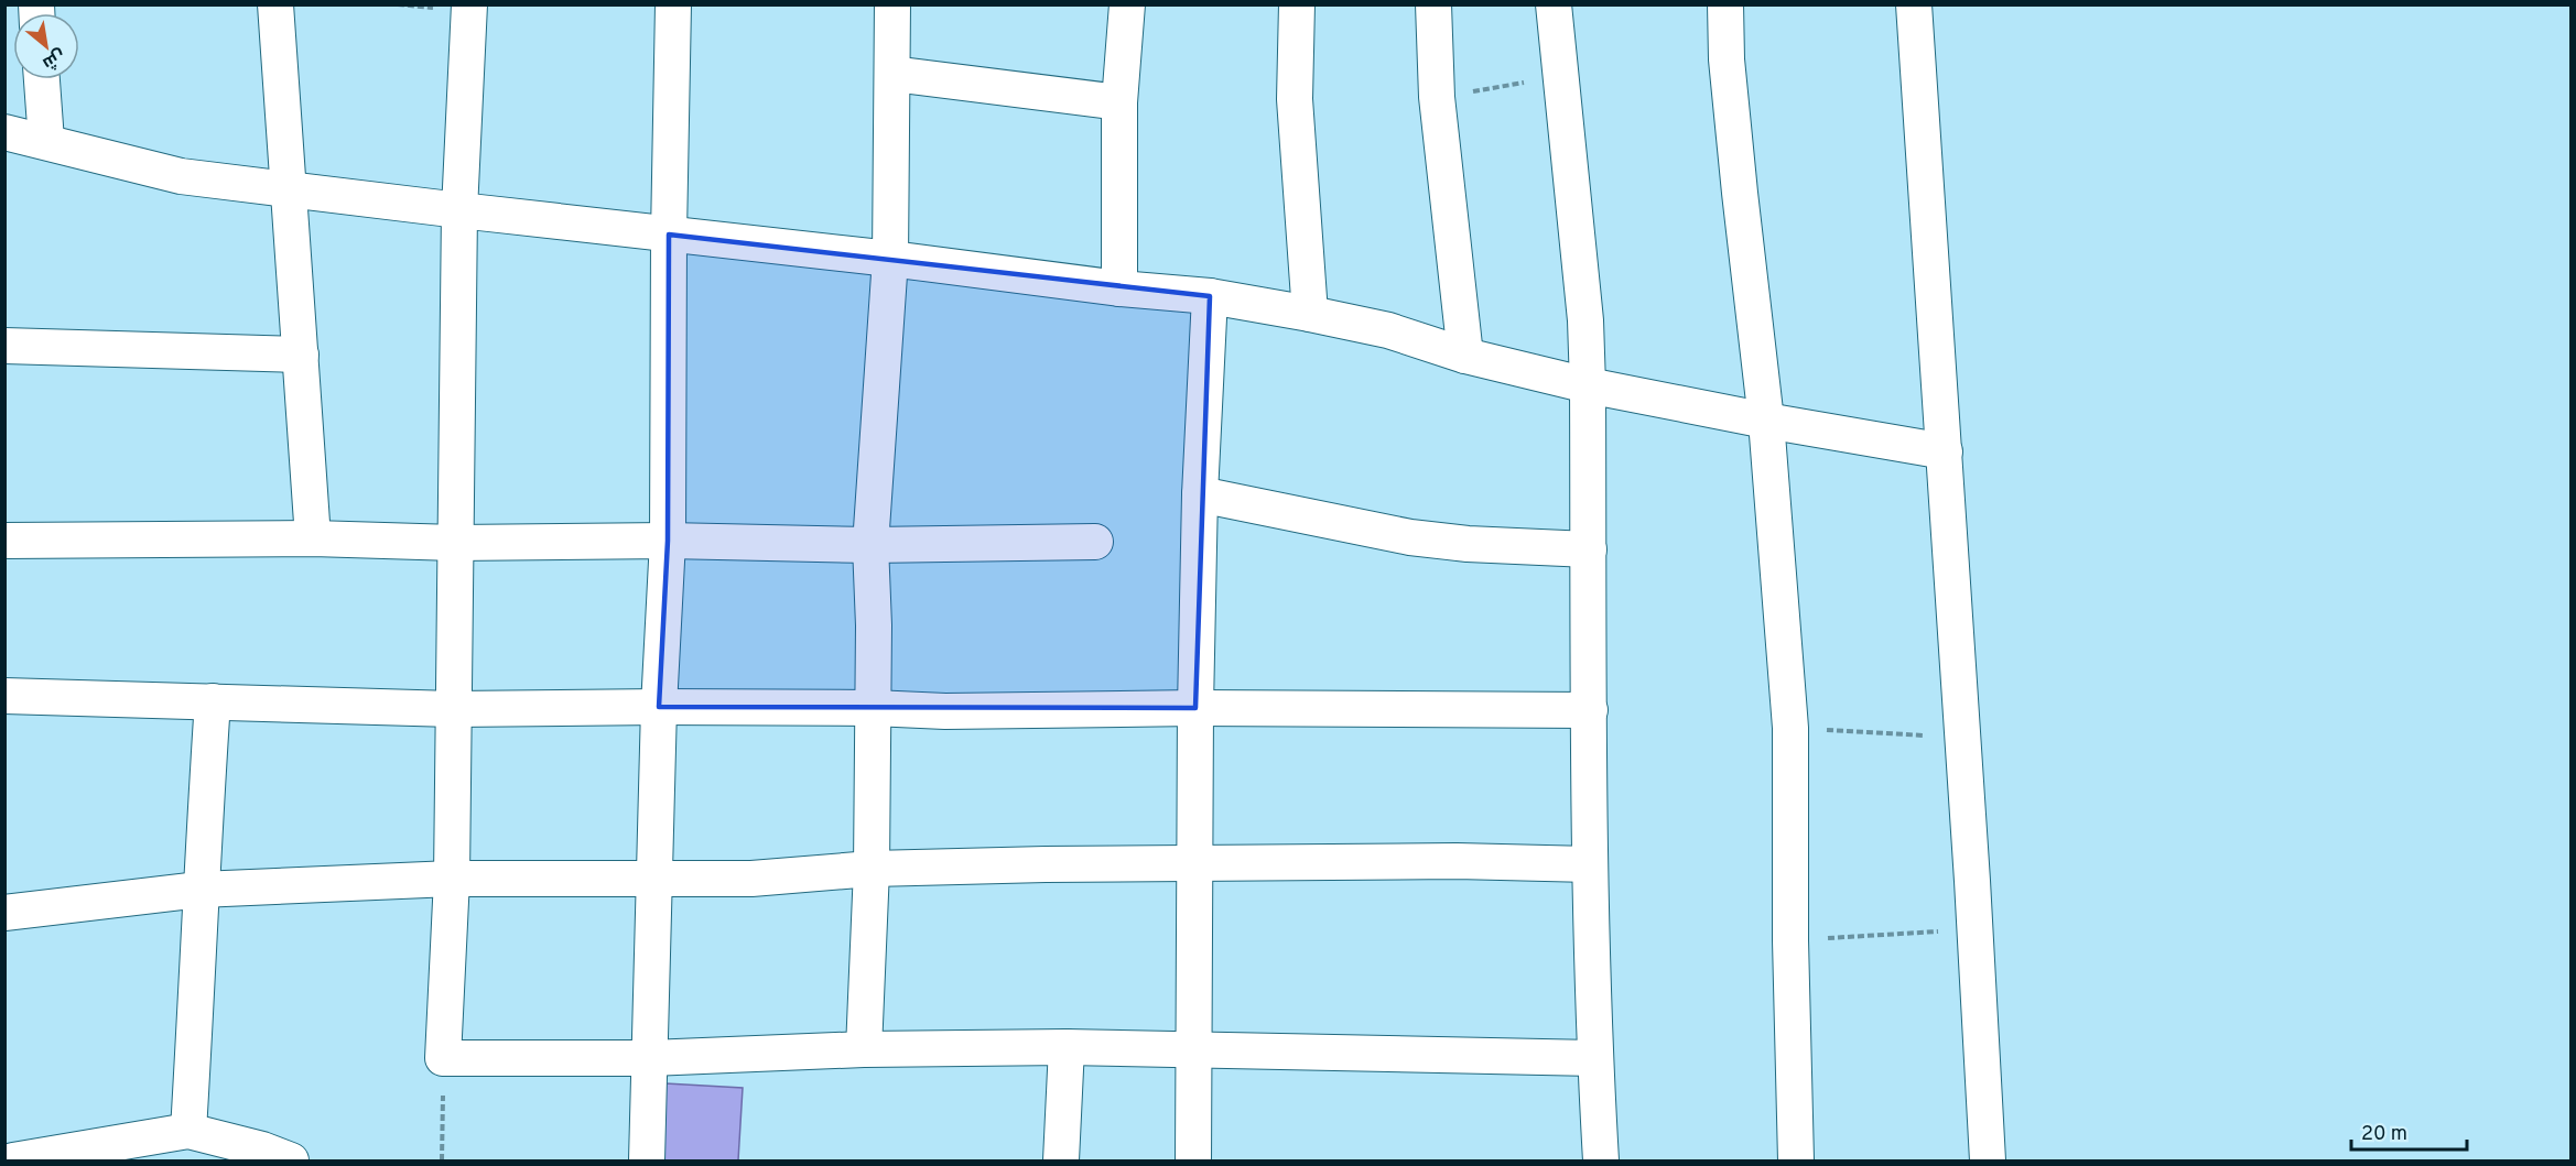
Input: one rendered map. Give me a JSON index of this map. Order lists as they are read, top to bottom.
{
  "scale_bar": "20 m",
  "north": "bottom right"
}
